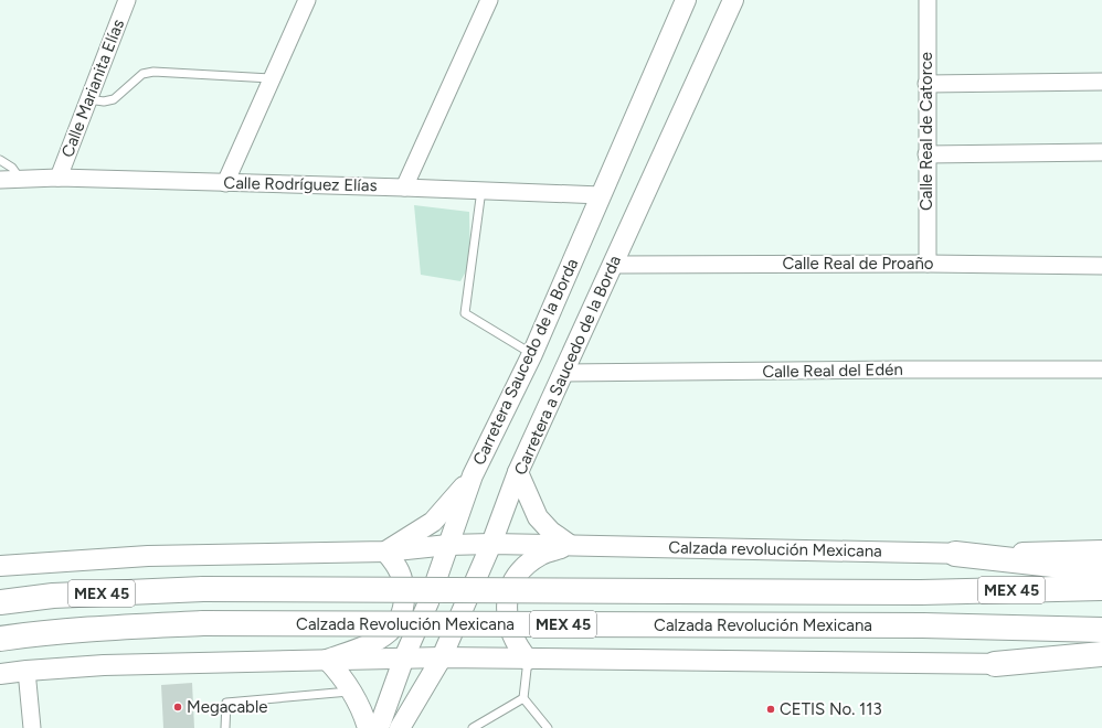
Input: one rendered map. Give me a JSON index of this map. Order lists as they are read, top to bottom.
{
  "streets": {
    "main road": ["MEX 45", "Calzada Revolución Mexicana"],
    "street": [
      "Calle Marianita Elías",
      "Calle Real de Catorce",
      "Calle Rodríguez Elías",
      "Calle Real de Proaño",
      "Carretera Saucedo de la Borda",
      "Carretera a Saucedo de la Borda",
      "Calle Real del Edén",
      "Calzada revolución Mexicana"
    ]
  },
  "crossings": [
    ["Calle Marianita Elías", "Calle Rodríguez Elías"],
    ["Calle Real de Catorce", "Calle Real de Proaño"],
    ["Calle Rodríguez Elías", "Carretera Saucedo de la Borda"],
    ["Calle Real de Proaño", "Carretera a Saucedo de la Borda"],
    ["Carretera Saucedo de la Borda", "Calzada revolución Mexicana"],
    ["Carretera a Saucedo de la Borda", "Calle Real del Edén"],
    ["Carretera a Saucedo de la Borda", "Calzada revolución Mexicana"]
  ],
  "places": ["Megacable", "CETIS No. 113"]
}
